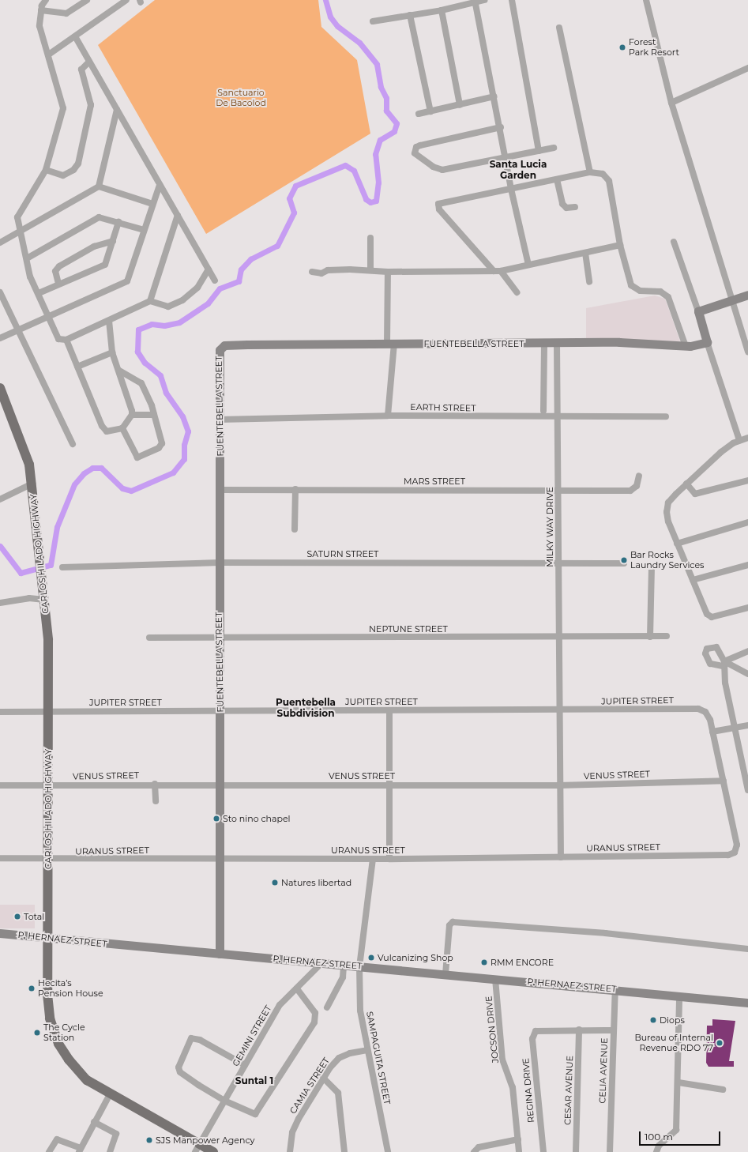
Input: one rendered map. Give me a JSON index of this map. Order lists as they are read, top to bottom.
{
  "streets": {
    "main road": ["CARLOS HILADO HIGHWAY"],
    "street": [
      "FUENTEBELLA STREET",
      "EARTH STREET",
      "MARS STREET",
      "MILKY WAY DRIVE",
      "SATURN STREET",
      "NEPTUNE STREET",
      "JUPITER STREET",
      "VENUS STREET",
      "URANUS STREET",
      "P. HERNAEZ STREET",
      "JOCSON DRIVE",
      "GEMINI STREET",
      "SAMPAGUITA STREET",
      "CELIA AVENUE",
      "CAMIA STREET",
      "REGINA DRIVE",
      "CESAR AVENUE"
    ]
  },
  "crossings": [
    ["FUENTEBELLA STREET", "EARTH STREET"],
    ["FUENTEBELLA STREET", "MARS STREET"],
    ["FUENTEBELLA STREET", "MILKY WAY DRIVE"],
    ["FUENTEBELLA STREET", "SATURN STREET"],
    ["FUENTEBELLA STREET", "NEPTUNE STREET"],
    ["FUENTEBELLA STREET", "JUPITER STREET"],
    ["FUENTEBELLA STREET", "VENUS STREET"],
    ["FUENTEBELLA STREET", "URANUS STREET"],
    ["FUENTEBELLA STREET", "P. HERNAEZ STREET"],
    ["EARTH STREET", "MILKY WAY DRIVE"],
    ["MARS STREET", "MILKY WAY DRIVE"],
    ["MILKY WAY DRIVE", "SATURN STREET"],
    ["MILKY WAY DRIVE", "NEPTUNE STREET"],
    ["MILKY WAY DRIVE", "JUPITER STREET"],
    ["MILKY WAY DRIVE", "VENUS STREET"],
    ["MILKY WAY DRIVE", "URANUS STREET"],
    ["CARLOS HILADO HIGHWAY", "JUPITER STREET"],
    ["CARLOS HILADO HIGHWAY", "VENUS STREET"],
    ["CARLOS HILADO HIGHWAY", "URANUS STREET"],
    ["CARLOS HILADO HIGHWAY", "P. HERNAEZ STREET"],
    ["CARLOS HILADO HIGHWAY", "GEMINI STREET"],
    ["VENUS STREET", "URANUS STREET"],
    ["URANUS STREET", "SAMPAGUITA STREET"],
    ["P. HERNAEZ STREET", "JOCSON DRIVE"],
    ["P. HERNAEZ STREET", "GEMINI STREET"],
    ["P. HERNAEZ STREET", "SAMPAGUITA STREET"],
    ["P. HERNAEZ STREET", "CELIA AVENUE"],
    ["SAMPAGUITA STREET", "CAMIA STREET"],
    ["REGINA DRIVE", "CESAR AVENUE"]
  ],
  "districts": ["Santa Lucia Garden", "Puentebella Subdivision", "Suntal 1"],
  "parks": ["Sanctuario De Bacolod"],
  "places": [
    "Forest Park Resort",
    "Bar Rocks Laundry Services",
    "Sto nino chapel",
    "Natures libertad",
    "Total",
    "Vulcanizing Shop",
    "RMM ENCORE",
    "Hecita’s Pension House",
    "Diops",
    "The Cycle Station",
    "Bureau of Internal Revenue RDO 77",
    "SJS Manpower Agency"
  ],
  "scale_bar": "100 m"
}
